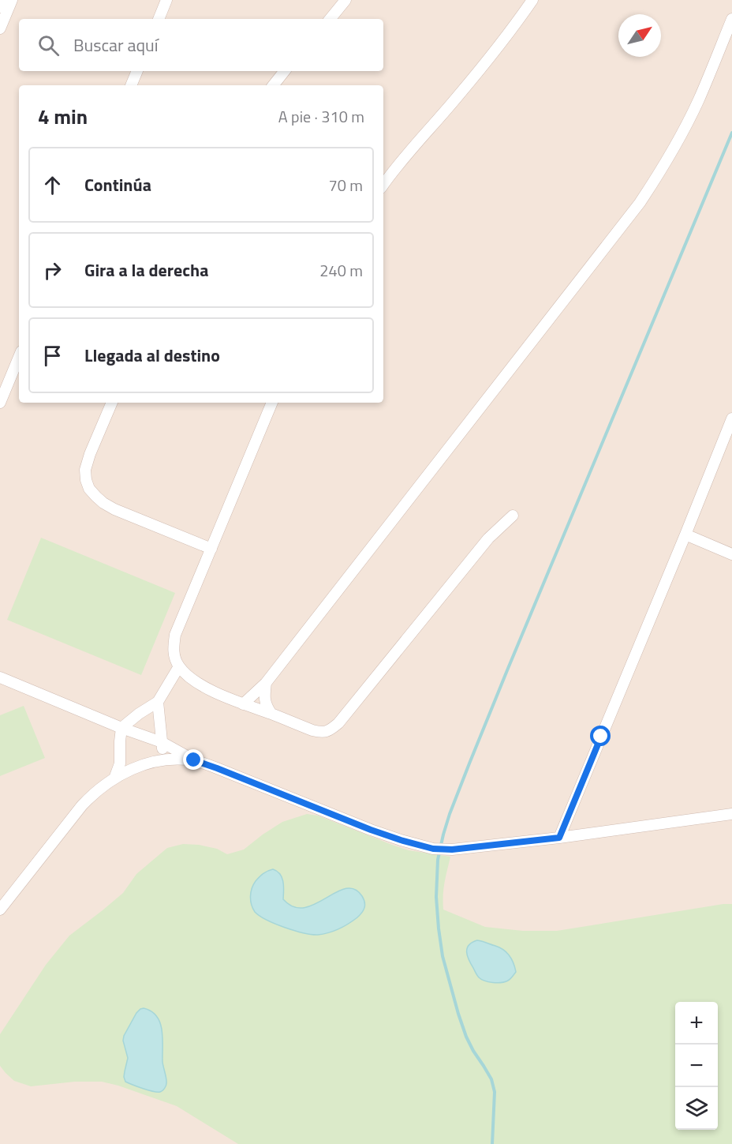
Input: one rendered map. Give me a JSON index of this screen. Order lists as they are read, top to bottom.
{
  "north": "top right",
  "page": {
    "search": "Buscar aquí",
    "heading": ["4 min", "A pie · 310 m"],
    "list": [
      ["Continúa", "70 m"],
      ["Gira a la derecha", "240 m"],
      "Llegada al destino"
    ],
    "map_buttons": ["+", "−"]
  }
}
